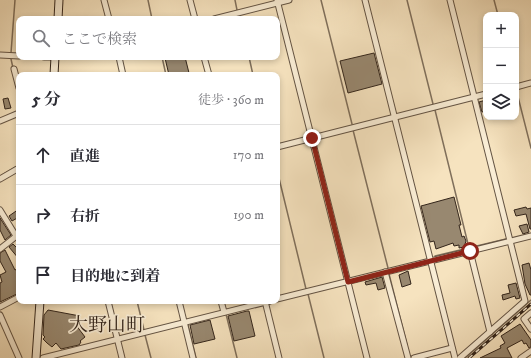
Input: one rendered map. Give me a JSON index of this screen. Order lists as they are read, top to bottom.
{
  "districts": ["大野山町"],
  "page": {
    "map_buttons": ["+", "−"],
    "search": "ここで検索",
    "heading": ["5 分", "徒歩 · 360 m"],
    "list": [
      ["直進", "170 m"],
      ["右折", "190 m"],
      "目的地に到着"
    ]
  }
}
